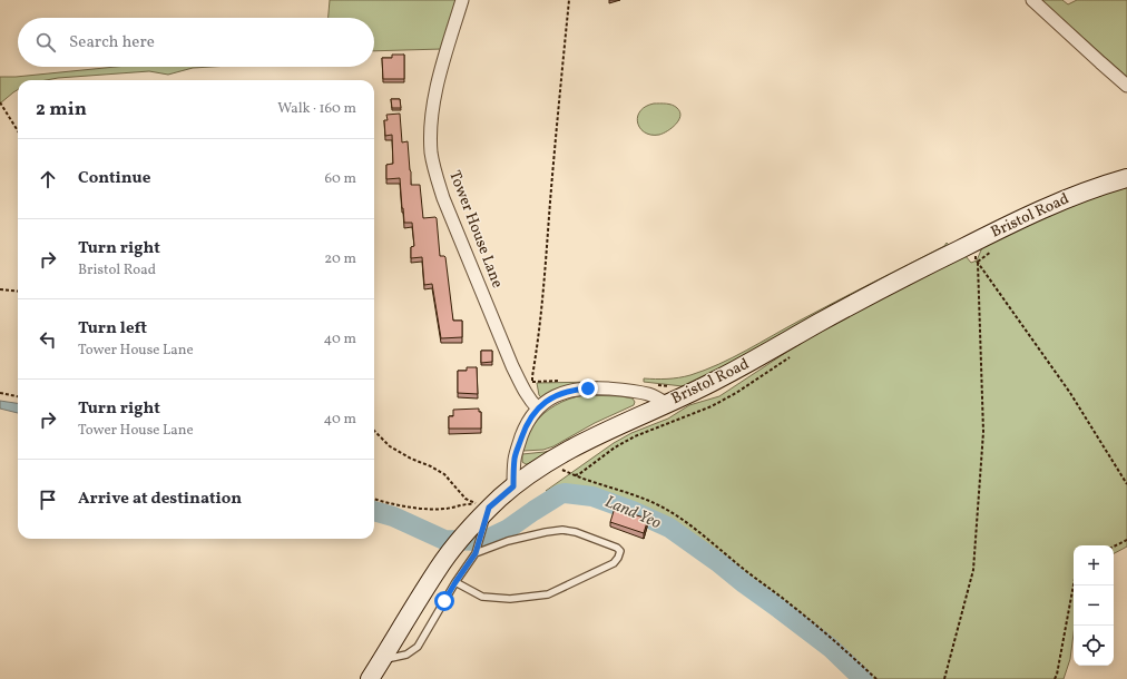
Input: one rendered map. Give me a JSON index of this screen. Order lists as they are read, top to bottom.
{
  "streets": {
    "main road": ["Bristol Road"],
    "street": ["Tower House Lane"]
  },
  "water": ["Land Yeo"],
  "page": {
    "search": "Search here",
    "heading": ["2 min", "Walk · 160 m"],
    "list": [
      ["Continue", "60 m"],
      ["Turn right", "Bristol Road", "20 m"],
      ["Turn left", "Tower House Lane", "40 m"],
      ["Turn right", "Tower House Lane", "40 m"],
      "Arrive at destination"
    ],
    "map_buttons": ["+", "−"]
  }
}
